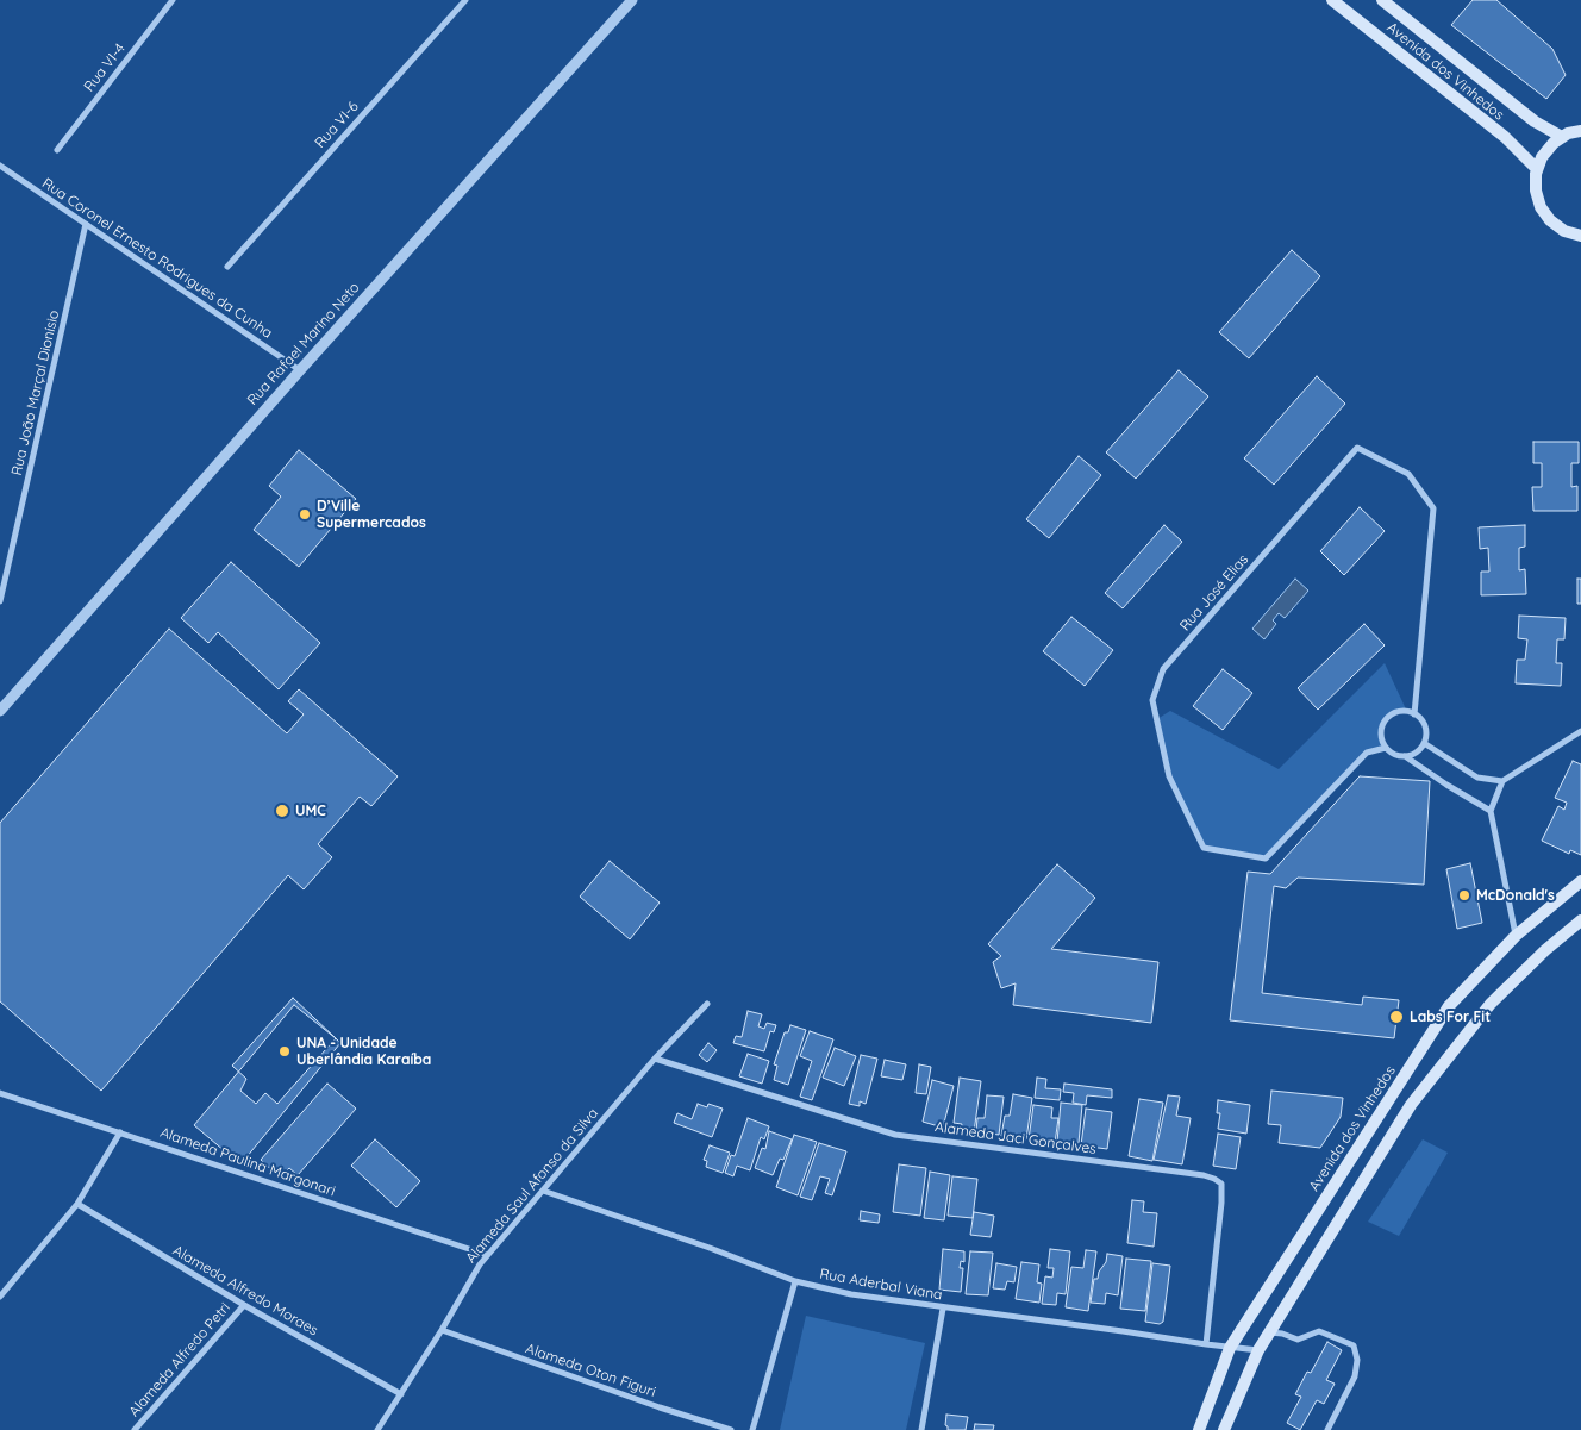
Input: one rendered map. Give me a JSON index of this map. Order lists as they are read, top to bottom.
{
  "streets": {
    "main road": ["Avenida dos Vinhedos"],
    "street": [
      "Rua VI-4",
      "Rua VI-6",
      "Rua Coronel Ernesto Rodrigues da Cunha",
      "Rua Rafael Marino Neto",
      "Rua João Marçal Dionísio",
      "Rua José Elias",
      "Alameda Jaci Gonçalves",
      "Alameda Paulina Margonari",
      "Alameda Saul Afonso da Silva",
      "Rua Aderbal Viana",
      "Alameda Alfredo Moraes",
      "Alameda Alfredo Petri",
      "Alameda Oton Figuri"
    ]
  },
  "crossings": [
    ["Avenida dos Vinhedos", "Rua Aderbal Viana"],
    ["Rua Coronel Ernesto Rodrigues da Cunha", "Rua Rafael Marino Neto"],
    ["Rua Coronel Ernesto Rodrigues da Cunha", "Rua João Marçal Dionísio"],
    ["Alameda Jaci Gonçalves", "Alameda Saul Afonso da Silva"],
    ["Alameda Jaci Gonçalves", "Rua Aderbal Viana"],
    ["Alameda Paulina Margonari", "Alameda Saul Afonso da Silva"],
    ["Alameda Saul Afonso da Silva", "Rua Aderbal Viana"],
    ["Alameda Saul Afonso da Silva", "Alameda Alfredo Moraes"],
    ["Alameda Saul Afonso da Silva", "Alameda Oton Figuri"],
    ["Alameda Alfredo Moraes", "Alameda Alfredo Petri"]
  ],
  "places": [
    "D’Ville Supermercados",
    "UMC",
    "McDonald's",
    "Labs For Fit",
    "UNA - Unidade Uberlândia Karaíba"
  ]
}
